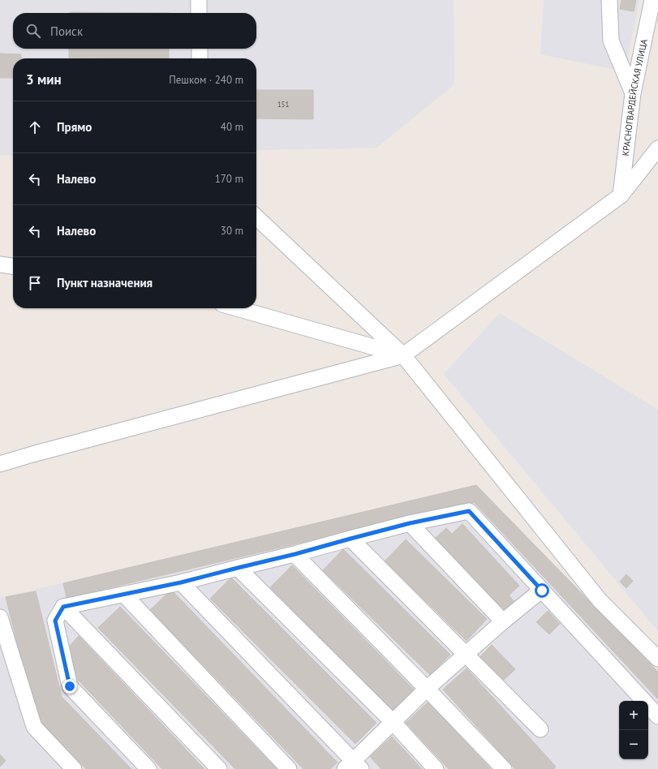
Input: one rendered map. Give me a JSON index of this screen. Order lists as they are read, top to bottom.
{
  "streets": {
    "street": ["КРАСНОГВАРДЕЙСКАЯ УЛИЦА"]
  },
  "house_numbers": ["151"],
  "page": {
    "search": "Поиск",
    "heading": ["3 мин", "Пешком · 240 m"],
    "list": [
      ["Прямо", "40 m"],
      ["Налево", "170 m"],
      ["Налево", "30 m"],
      "Пункт назначения"
    ],
    "map_buttons": ["+", "−"]
  }
}
